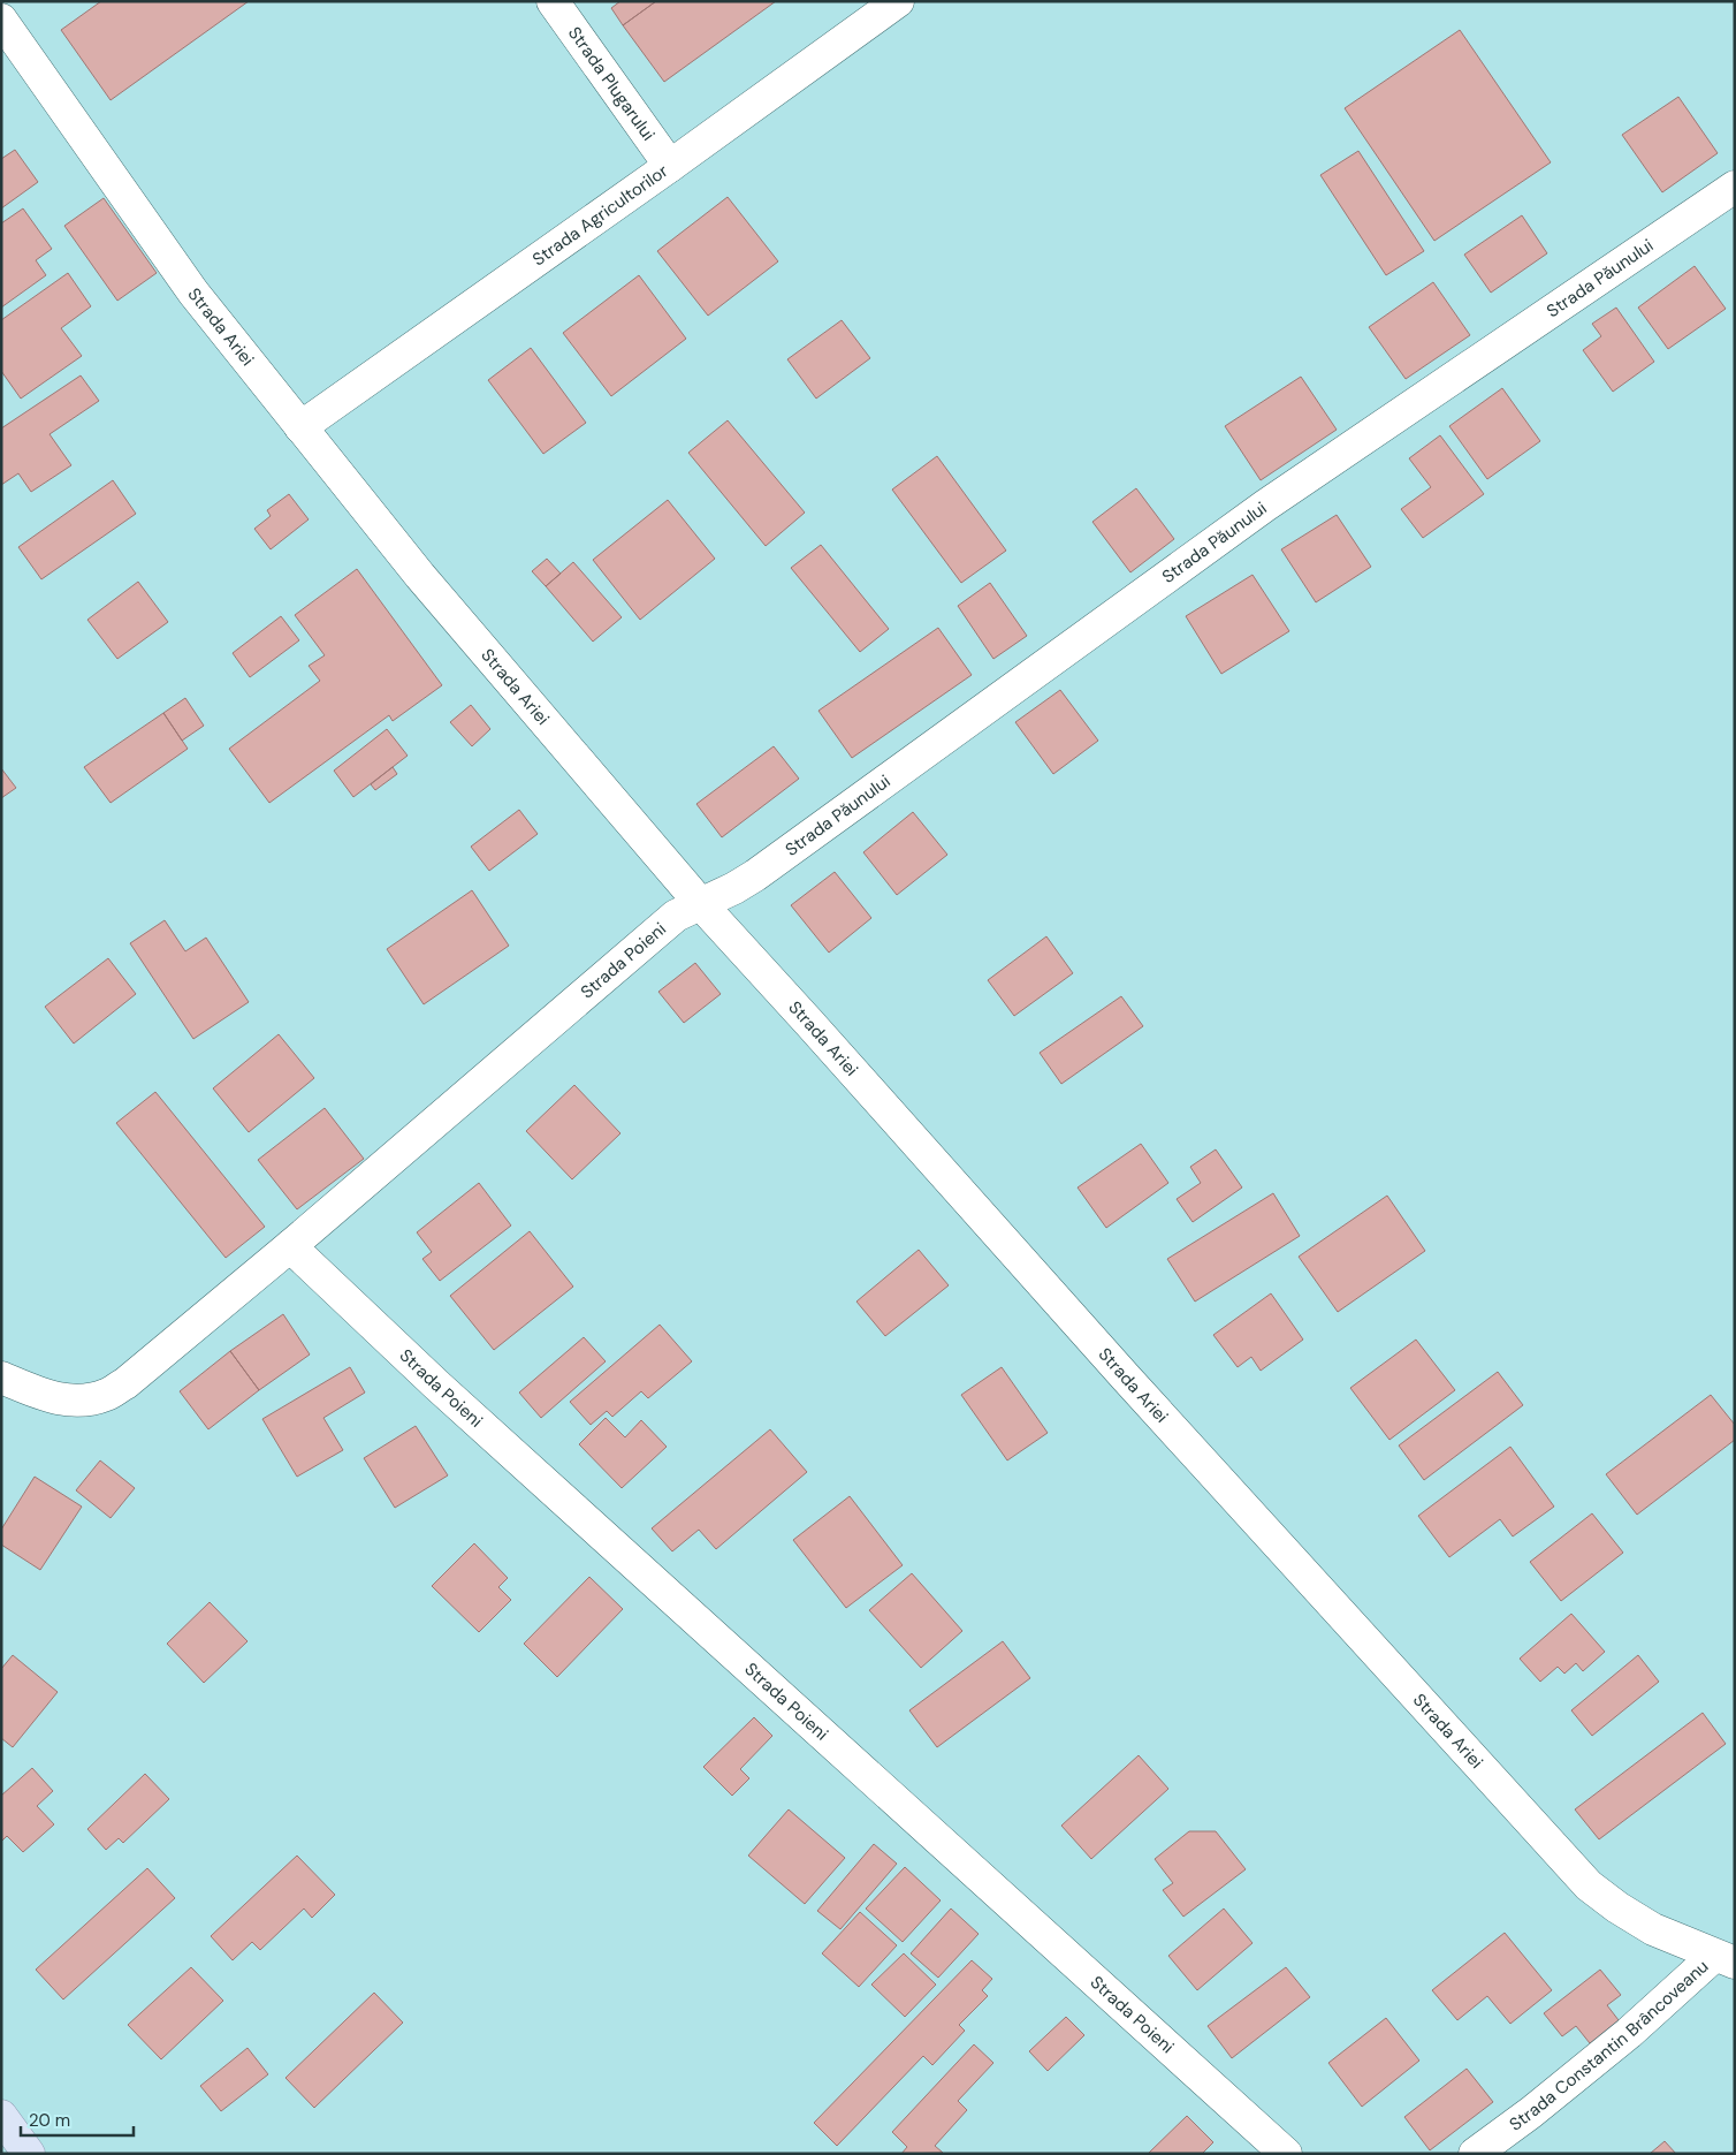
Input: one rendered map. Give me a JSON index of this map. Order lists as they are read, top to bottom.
{
  "streets": {
    "street": [
      "Strada Plugarului",
      "Strada Agricultorilor",
      "Strada Păunului",
      "Strada Ariei",
      "Strada Poieni",
      "Strada Constantin Brâncoveanu"
    ]
  },
  "crossings": [
    ["Strada Plugarului", "Strada Agricultorilor"],
    ["Strada Agricultorilor", "Strada Ariei"],
    ["Strada Păunului", "Strada Ariei"],
    ["Strada Păunului", "Strada Poieni"],
    ["Strada Ariei", "Strada Poieni"],
    ["Strada Ariei", "Strada Constantin Brâncoveanu"]
  ],
  "scale_bar": "20 m"
}
